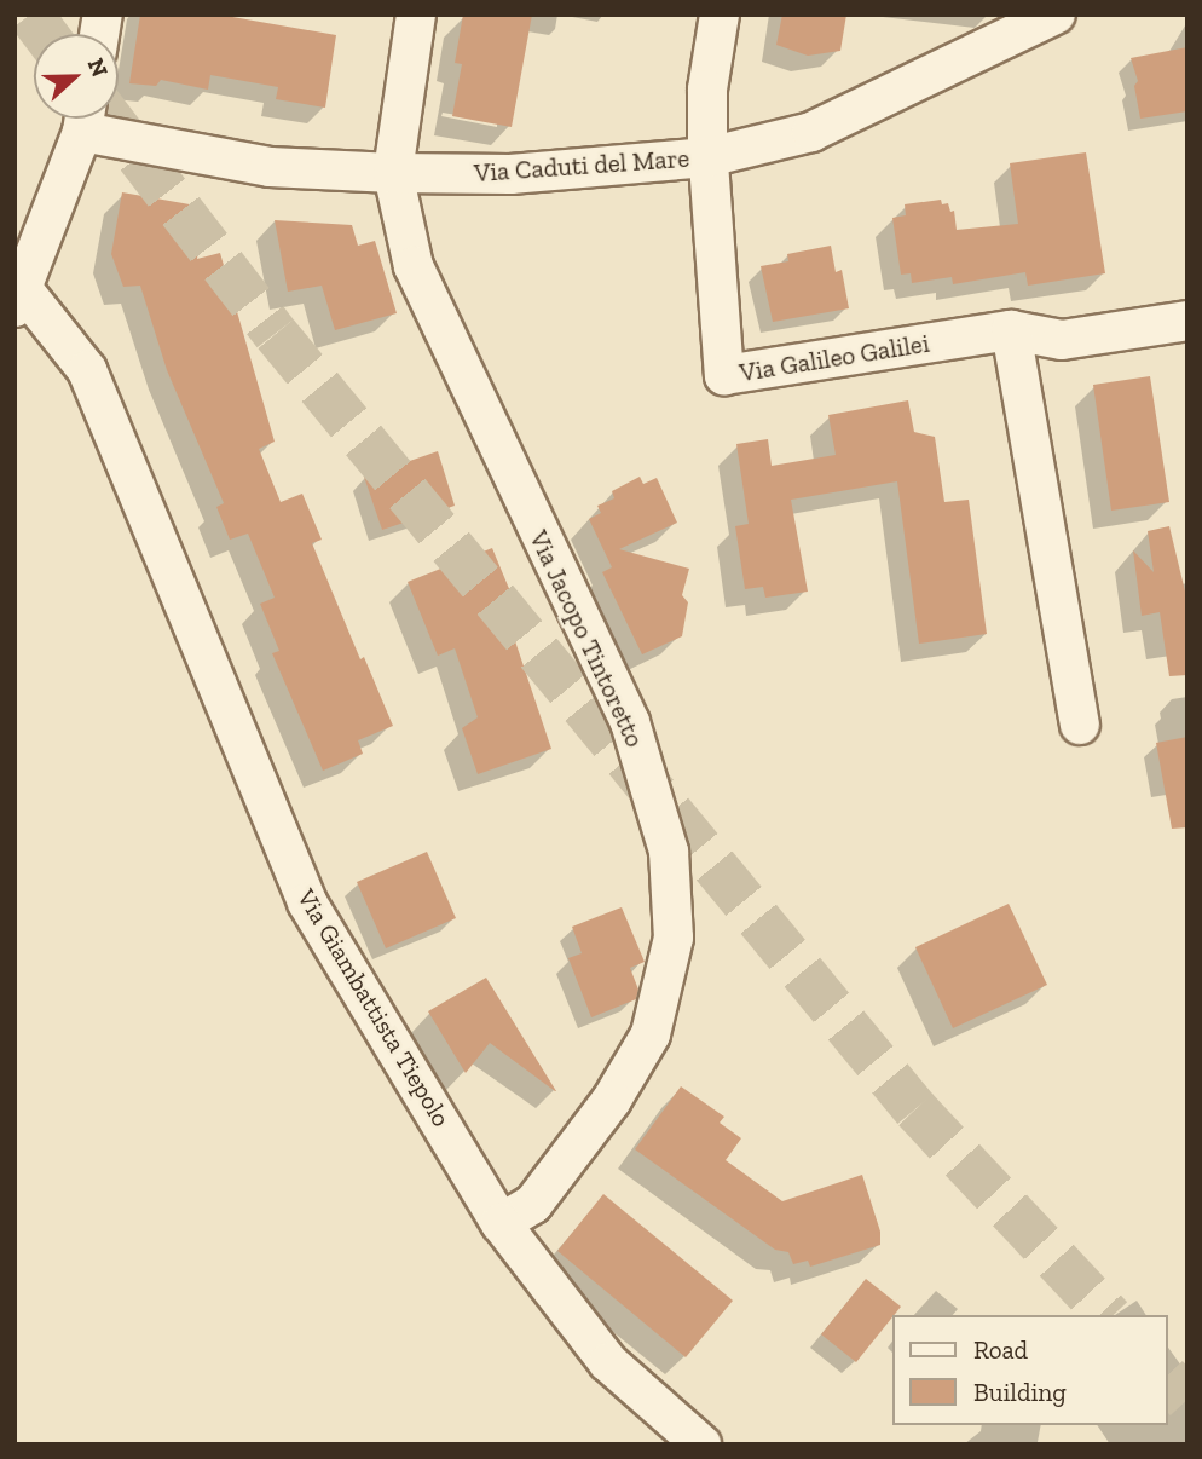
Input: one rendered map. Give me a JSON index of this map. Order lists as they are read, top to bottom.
{
  "streets": {
    "street": [
      "Via Caduti del Mare",
      "Via Galileo Galilei",
      "Via Jacopo Tintoretto",
      "Via Giambattista Tiepolo"
    ]
  },
  "crossings": [
    ["Via Caduti del Mare", "Via Galileo Galilei"],
    ["Via Caduti del Mare", "Via Jacopo Tintoretto"],
    ["Via Jacopo Tintoretto", "Via Giambattista Tiepolo"]
  ],
  "legend": ["Road", "Building"],
  "north": "right"
}
